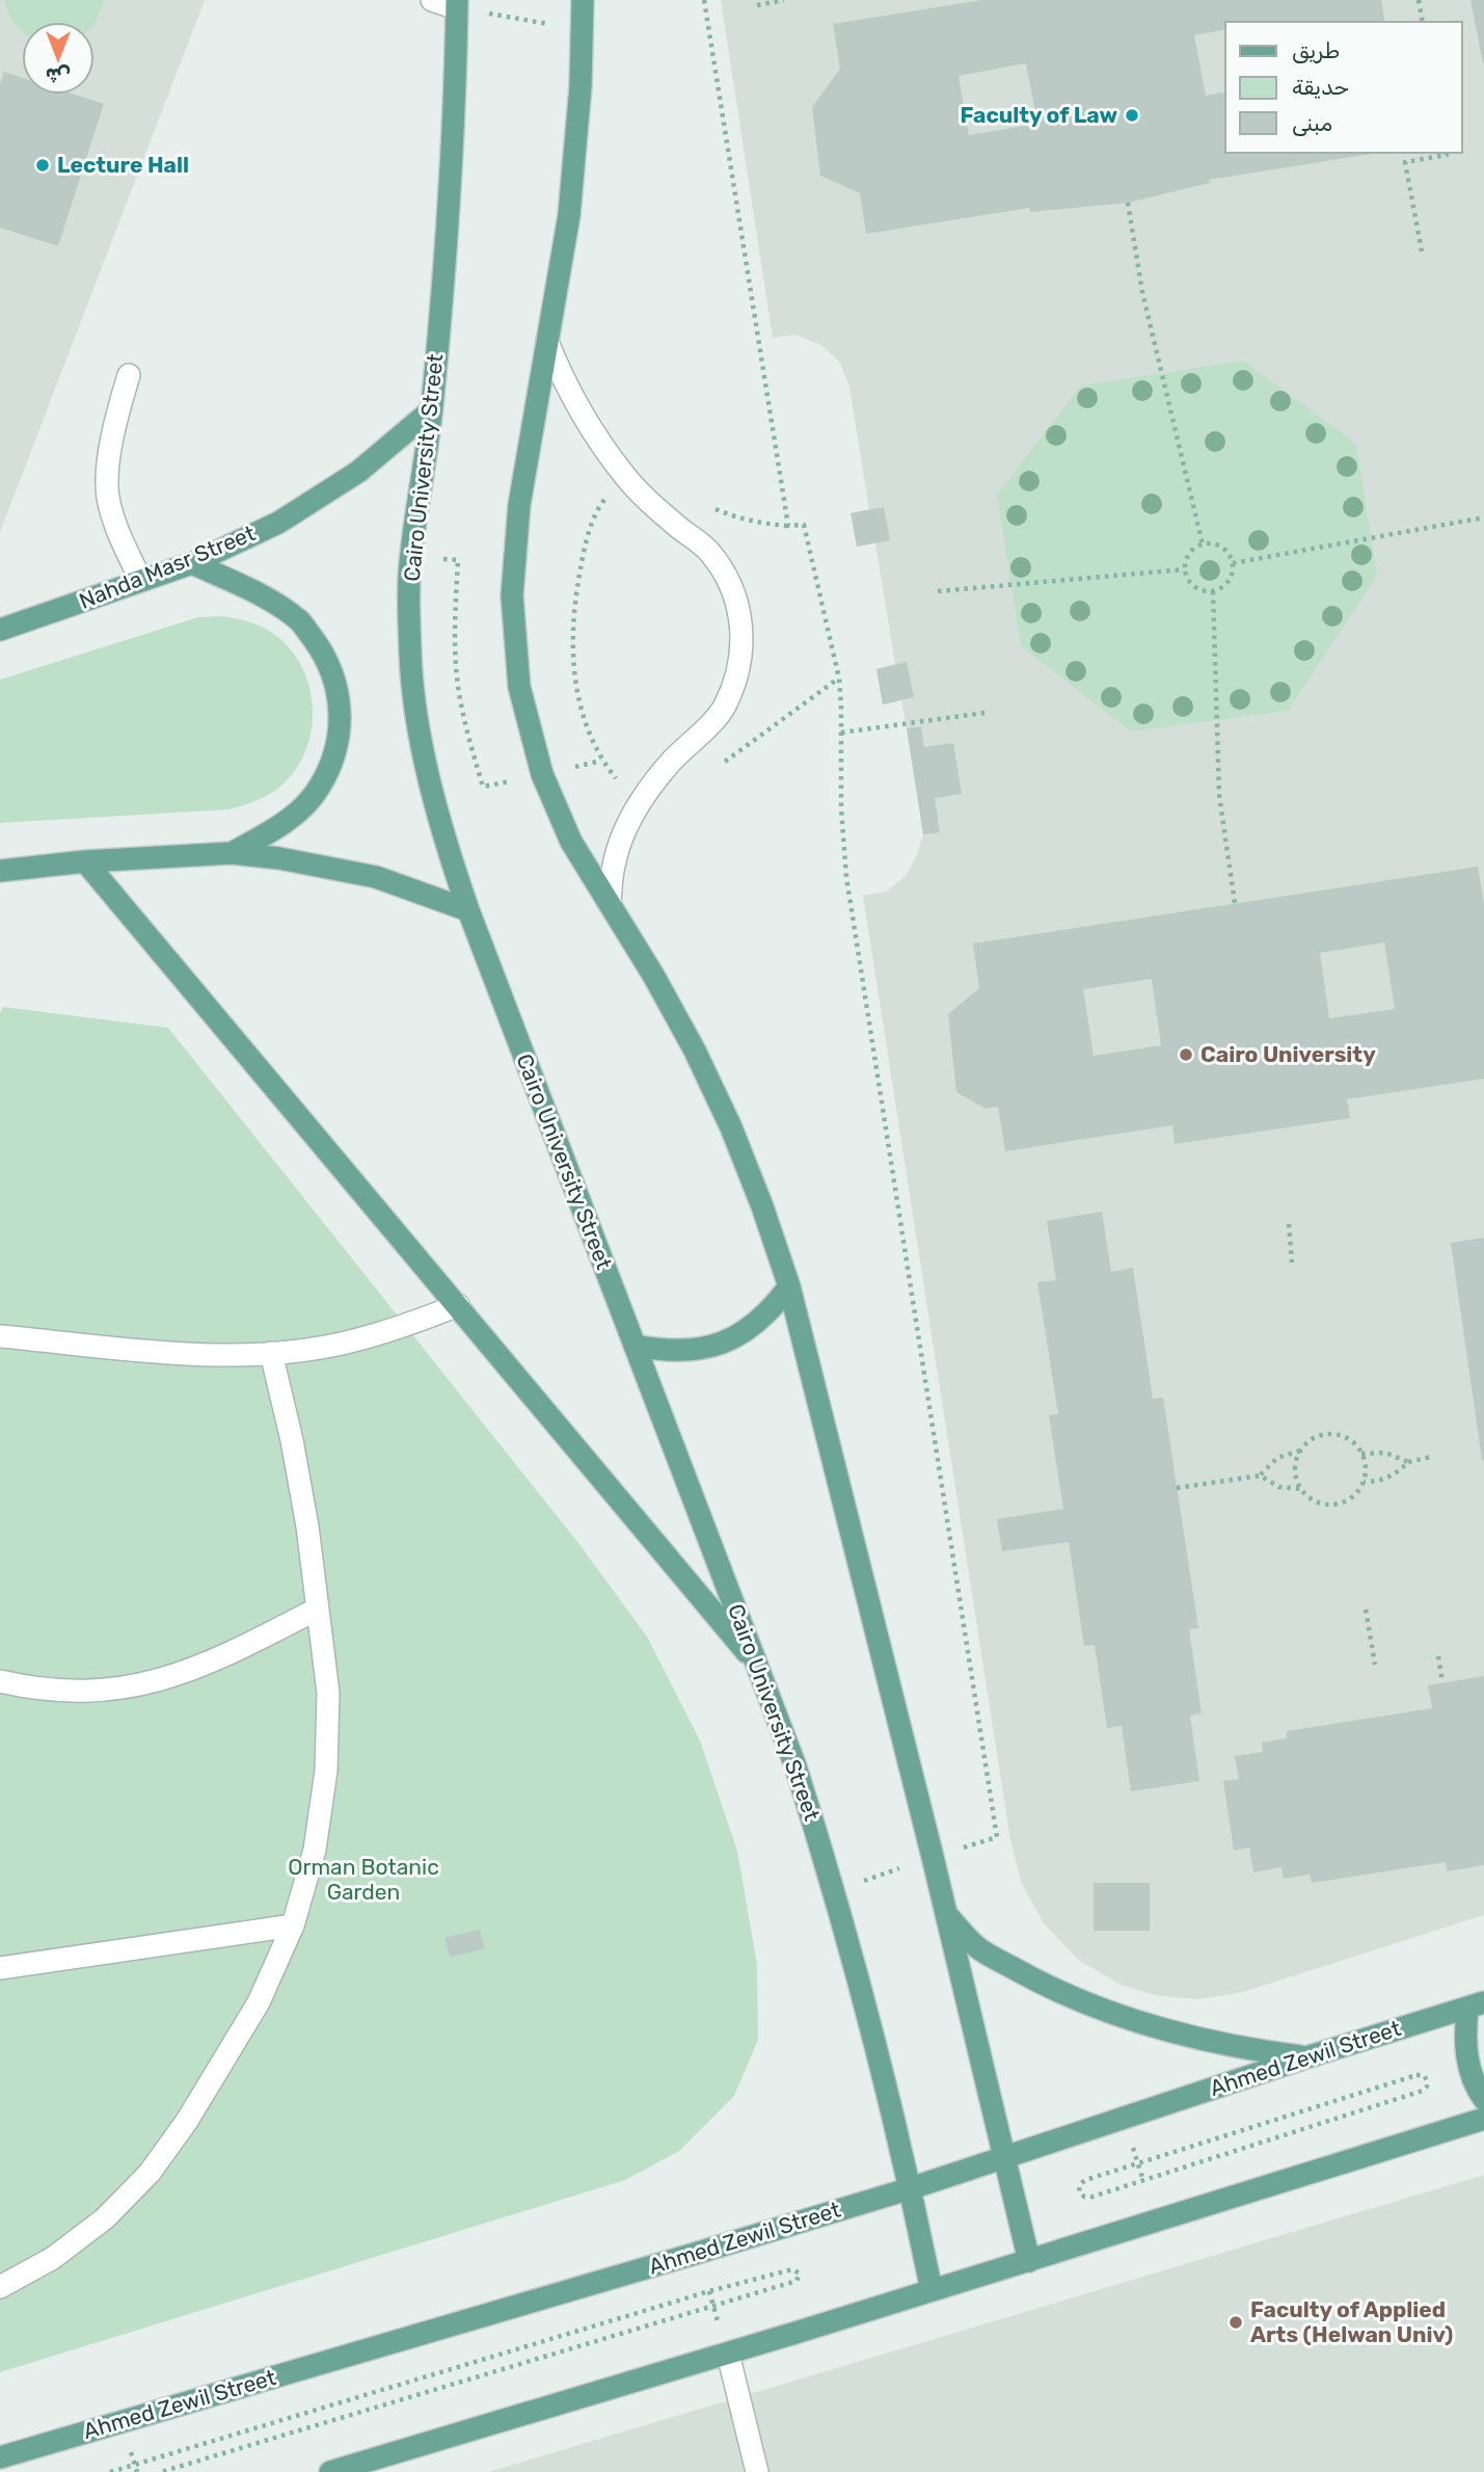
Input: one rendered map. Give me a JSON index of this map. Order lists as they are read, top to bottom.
{
  "streets": {
    "main road": ["Cairo University Street", "Nahda Masr Street", "Ahmed Zewil Street"]
  },
  "crossings": [
    ["Cairo University Street", "Nahda Masr Street"],
    ["Cairo University Street", "Ahmed Zewil Street"]
  ],
  "parks": ["Orman Botanic Garden"],
  "places": [
    "Faculty of Law",
    "Lecture Hall",
    "Cairo University",
    "Faculty of Applied Arts (Helwan Univ)"
  ],
  "legend": ["طريق", "حديقة", "مبنى"],
  "north": "bottom"
}
